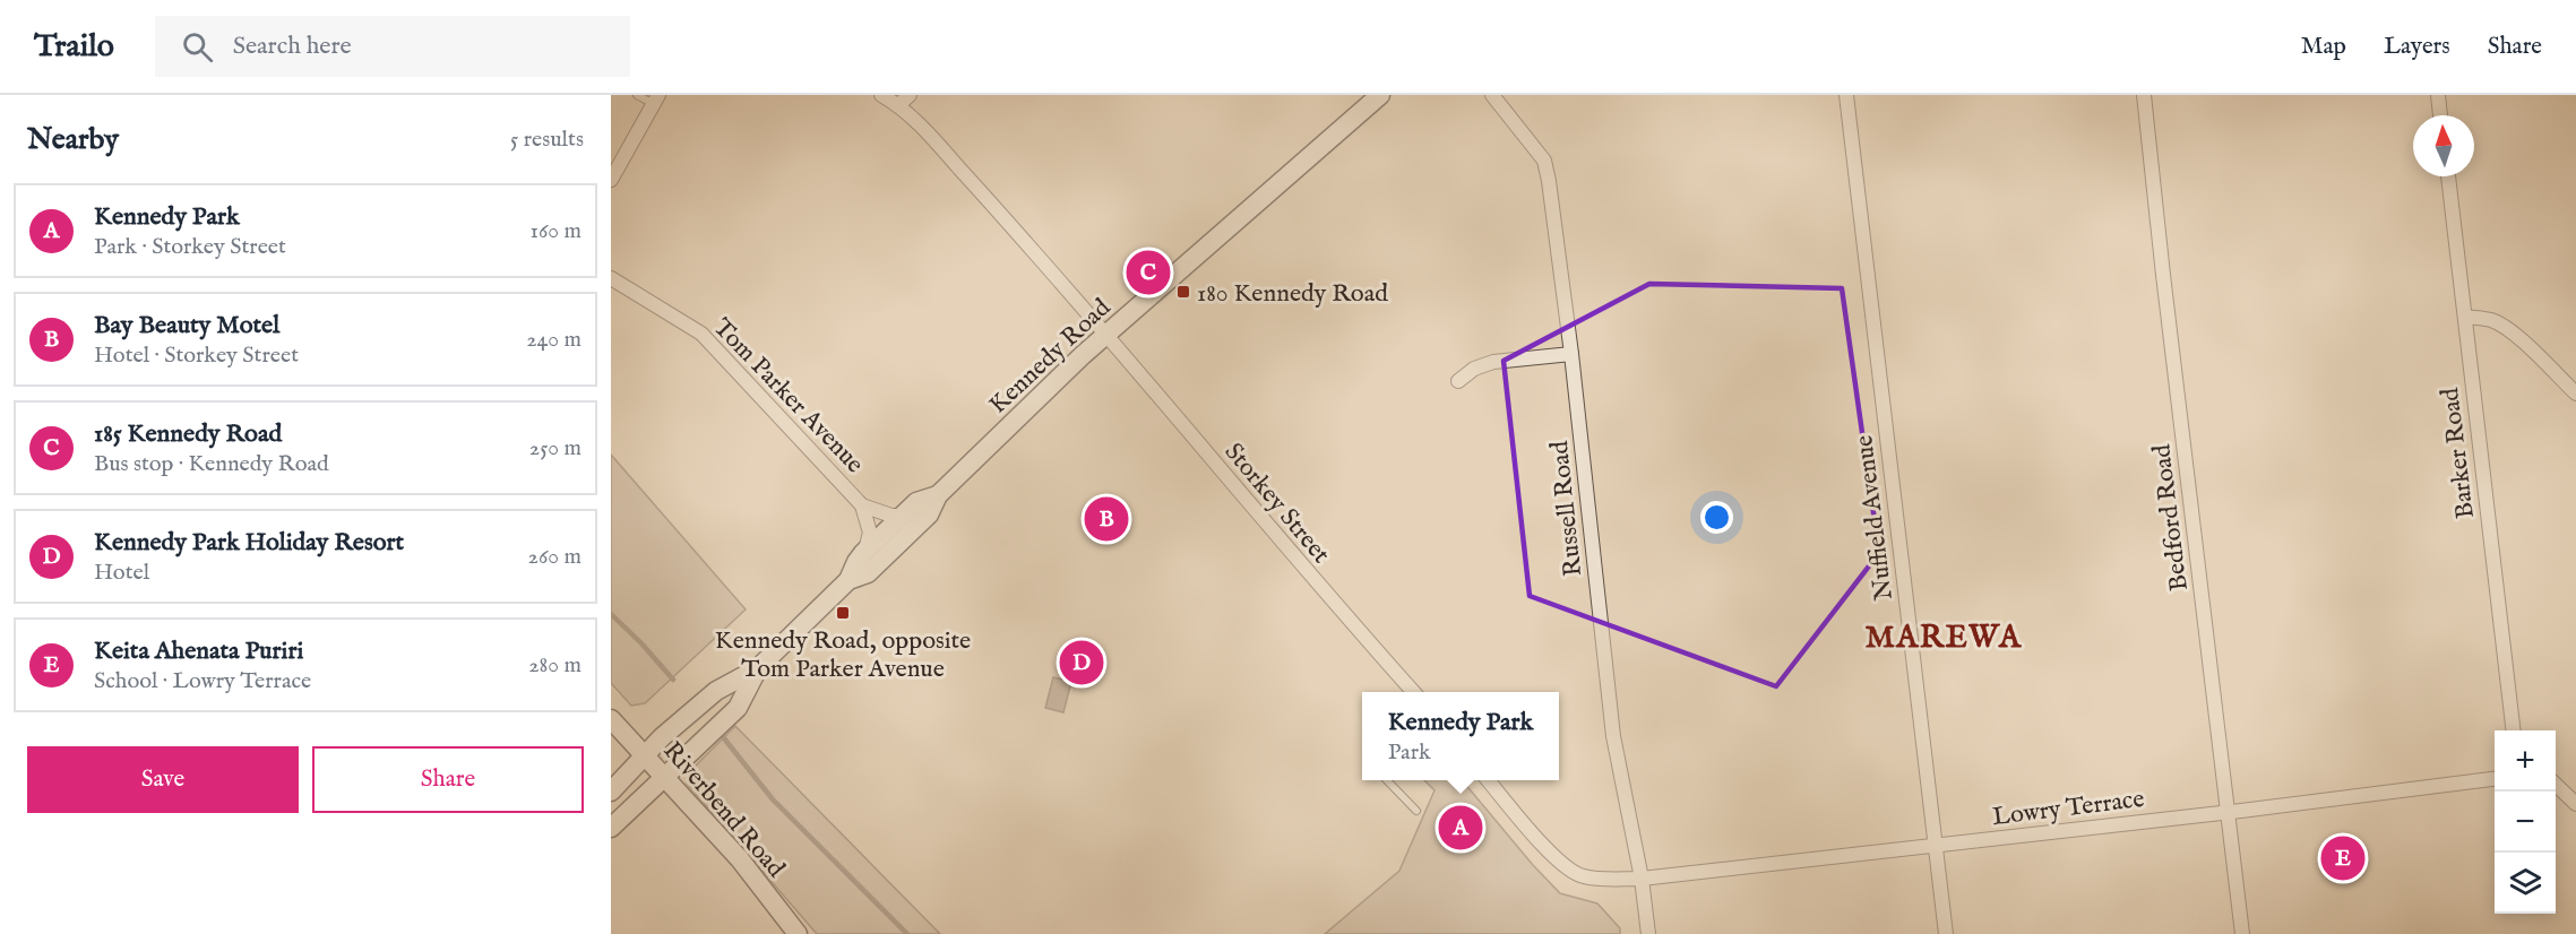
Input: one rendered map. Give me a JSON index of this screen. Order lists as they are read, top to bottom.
{
  "streets": {
    "main road": ["Kennedy Road", "Riverbend Road"],
    "street": [
      "Tom Parker Avenue",
      "Barker Road",
      "Storkey Street",
      "Russell Road",
      "Nuffield Avenue",
      "Bedford Road",
      "Lowry Terrace"
    ]
  },
  "crossings": [
    ["Kennedy Road", "Tom Parker Avenue"],
    ["Kennedy Road", "Storkey Street"],
    ["Kennedy Road", "Riverbend Road"],
    ["Russell Road", "Lowry Terrace"],
    ["Nuffield Avenue", "Lowry Terrace"],
    ["Bedford Road", "Lowry Terrace"]
  ],
  "districts": ["MAREWA"],
  "places": {
    "transit": ["180 Kennedy Road", "Kennedy Road, opposite Tom Parker Avenue"]
  },
  "north": "top",
  "page": {
    "header": "Trailo",
    "search": "Search here",
    "nav": ["Map", "Layers", "Share"],
    "heading": ["Nearby", "5 results"],
    "list": [
      {
        "mark": "A",
        "name": "Kennedy Park",
        "note": "Park · Storkey Street",
        "value": "160 m"
      },
      {
        "mark": "B",
        "name": "Bay Beauty Motel",
        "note": "Hotel · Storkey Street",
        "value": "240 m"
      },
      {
        "mark": "C",
        "name": "185 Kennedy Road",
        "note": "Bus stop · Kennedy Road",
        "value": "250 m"
      },
      {
        "mark": "D",
        "name": "Kennedy Park Holiday Resort",
        "note": "Hotel",
        "value": "260 m"
      },
      {
        "mark": "E",
        "name": "Keita Ahenata Puriri",
        "note": "School · Lowry Terrace",
        "value": "280 m"
      }
    ],
    "pins": [
      "C",
      "B",
      "D",
      "A",
      "E"
    ],
    "popup": ["Kennedy Park", "Park"],
    "buttons": ["Save", "Share"],
    "map_buttons": ["+", "−"]
  }
}
